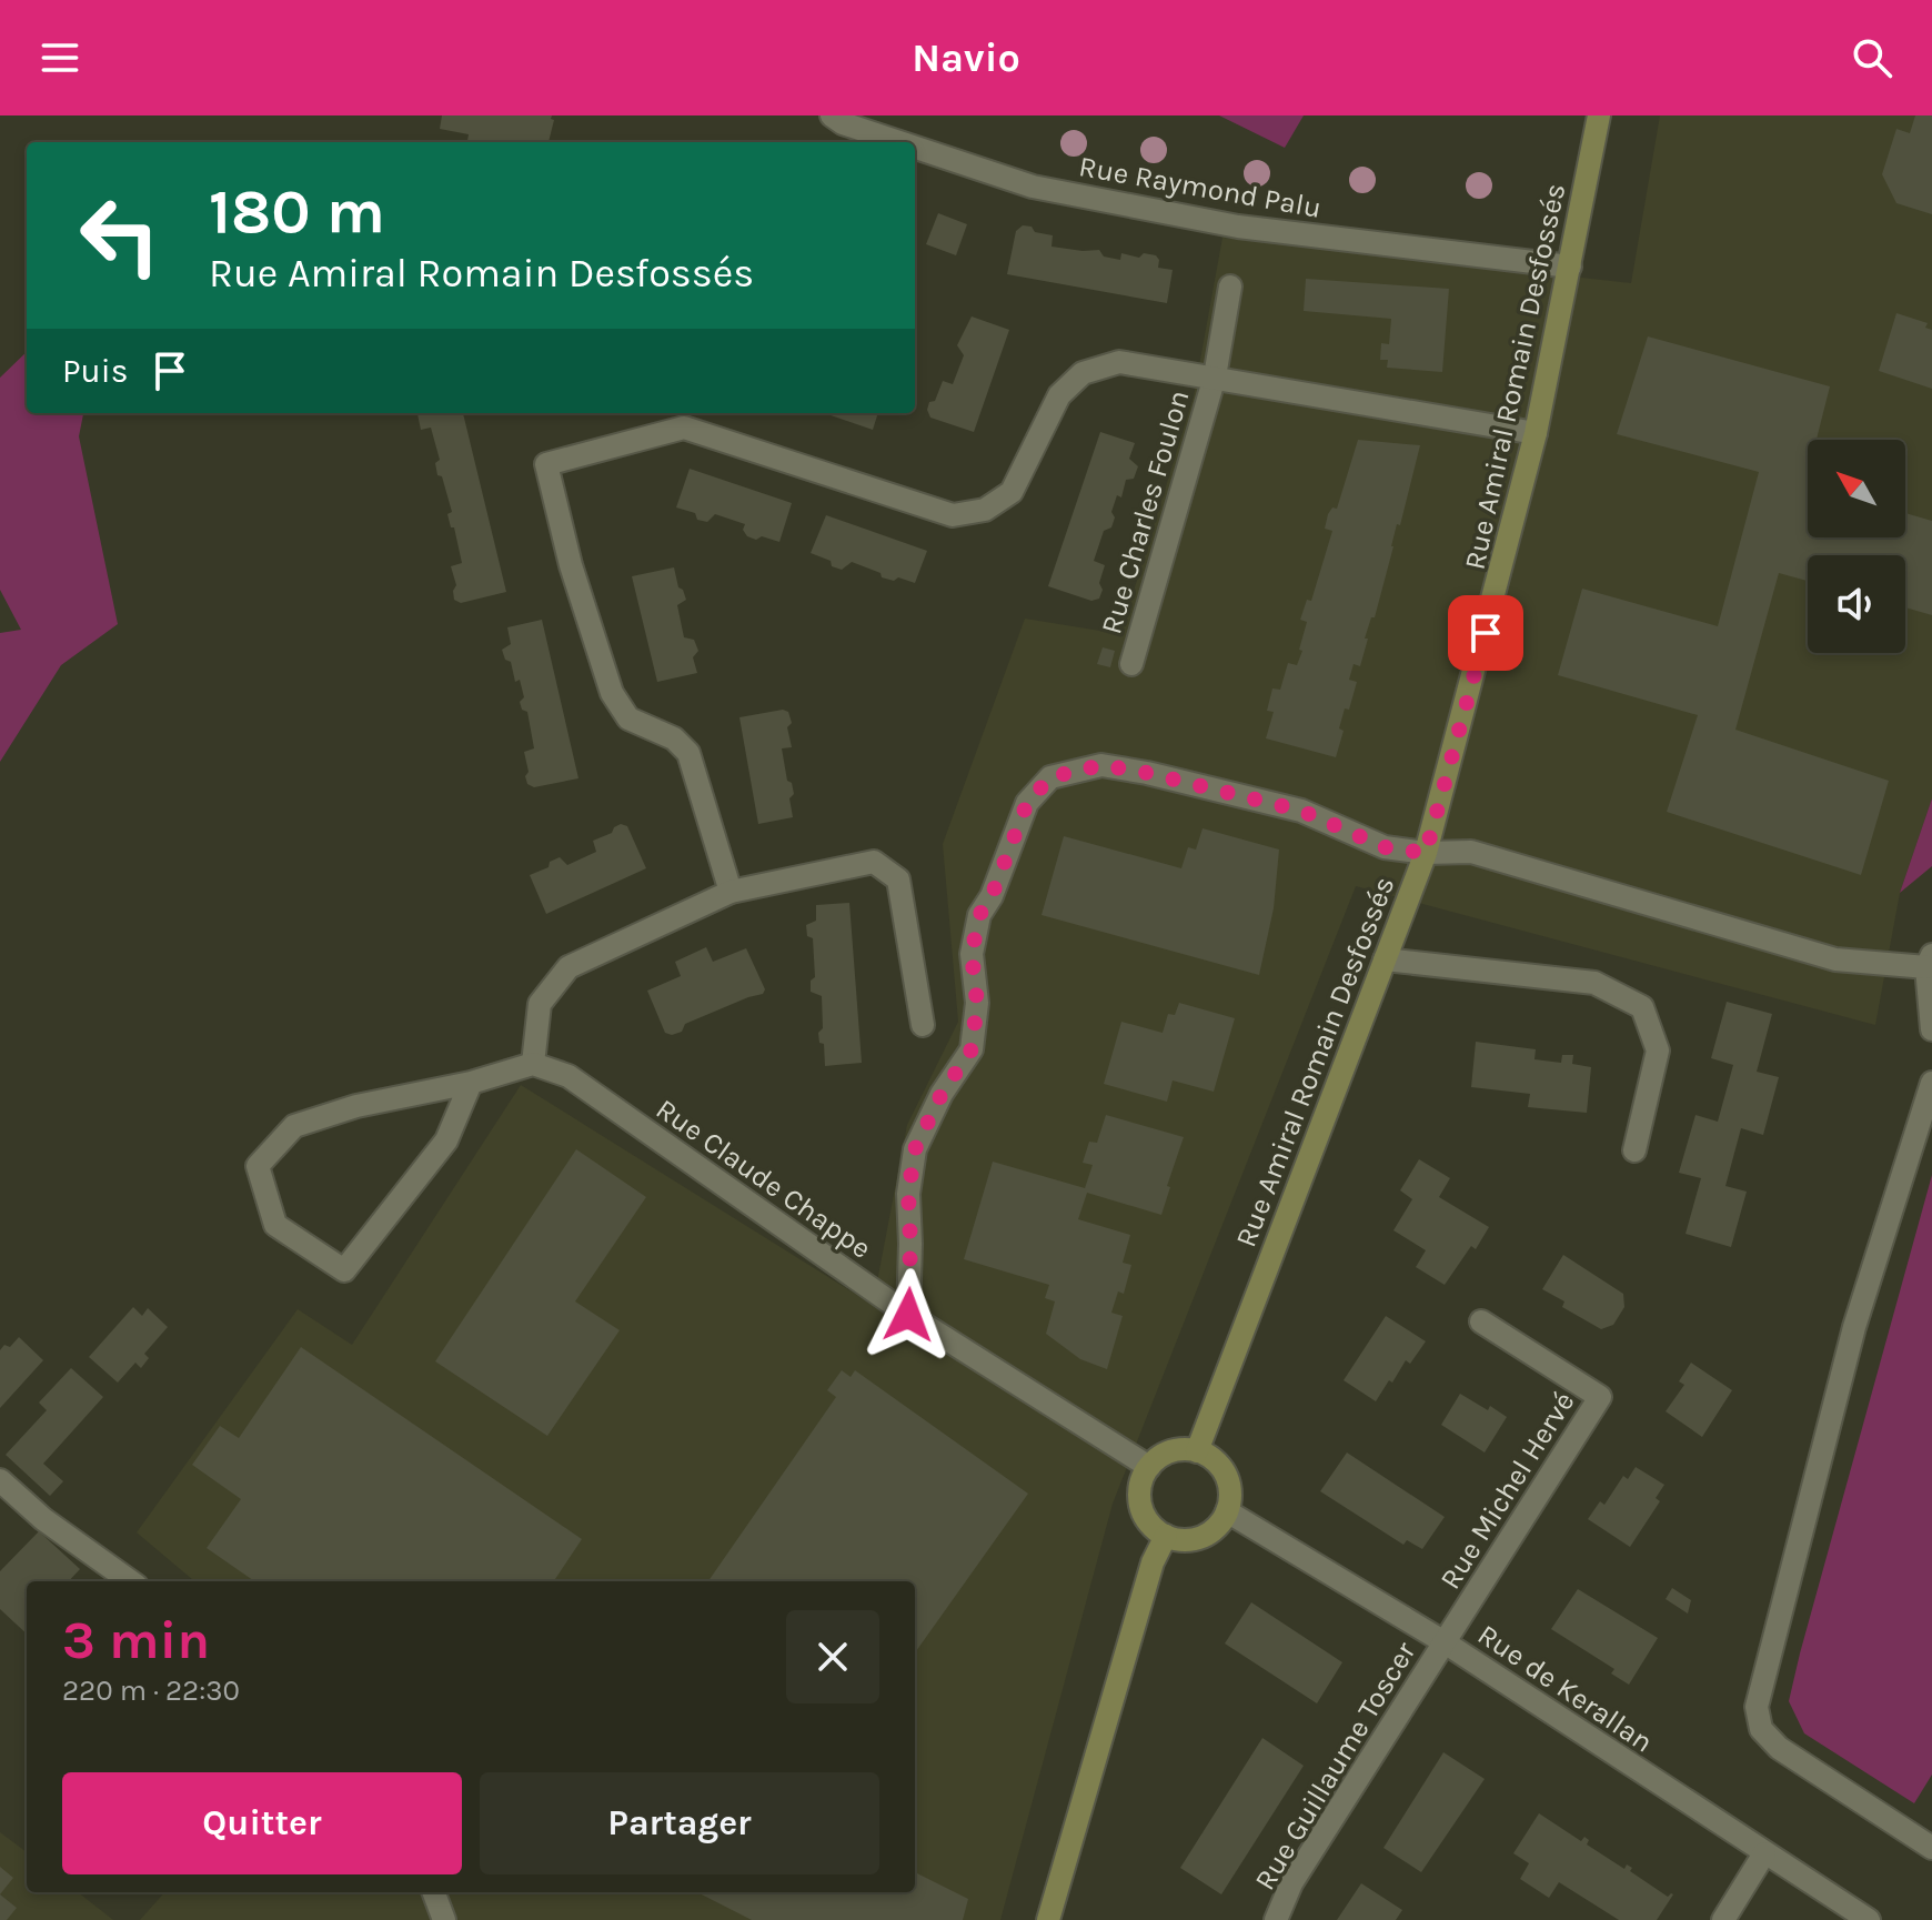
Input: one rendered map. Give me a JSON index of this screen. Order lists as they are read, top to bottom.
{
  "streets": {
    "main road": ["Rue Amiral Romain Desfossés"],
    "street": [
      "Rue Raymond Palu",
      "Rue Charles Foulon",
      "Rue Claude Chappe",
      "Rue Michel Hervé",
      "Rue de Kerallan",
      "Rue Guillaume Toscer"
    ]
  },
  "crossings": [
    ["Rue Raymond Palu", "Rue Amiral Romain Desfossés"],
    ["Rue Amiral Romain Desfossés", "Rue Charles Foulon"],
    ["Rue Amiral Romain Desfossés", "Rue Claude Chappe"],
    ["Rue Amiral Romain Desfossés", "Rue de Kerallan"],
    ["Rue Claude Chappe", "Rue de Kerallan"],
    ["Rue Michel Hervé", "Rue de Kerallan"],
    ["Rue Michel Hervé", "Rue Guillaume Toscer"],
    ["Rue de Kerallan", "Rue Guillaume Toscer"]
  ],
  "north": "top left",
  "page": {
    "header": "Navio",
    "turn": ["180 m", "Rue Amiral Romain Desfossés"],
    "then": "Puis",
    "heading": ["3 min", "220 m · 22:30"],
    "buttons": ["Quitter", "Partager"]
  }
}
